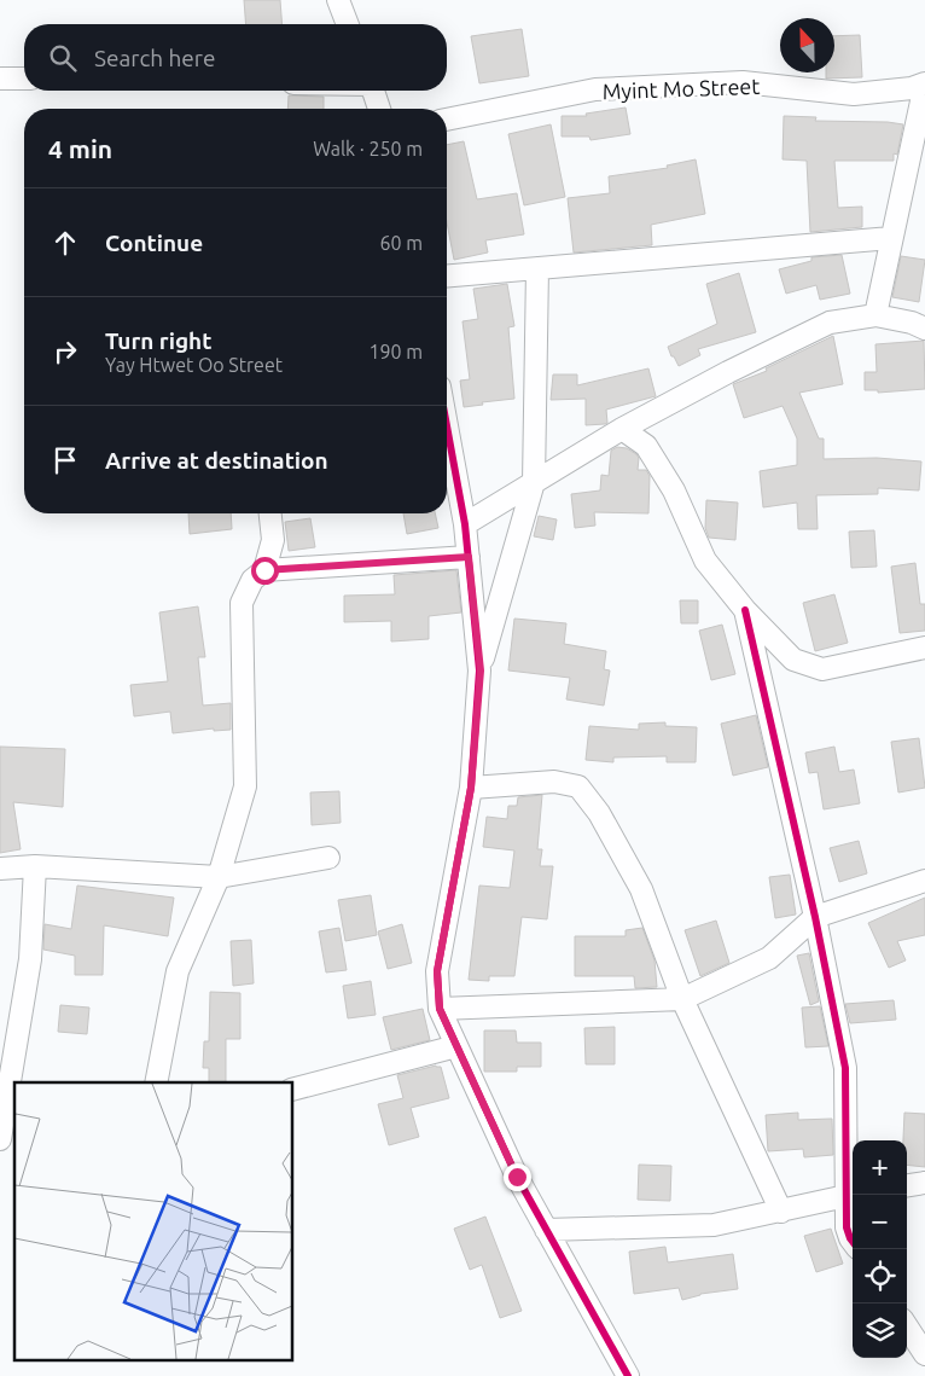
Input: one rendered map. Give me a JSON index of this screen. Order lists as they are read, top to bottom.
{
  "streets": {
    "street": ["Myint Mo Street"]
  },
  "north": "top",
  "page": {
    "search": "Search here",
    "heading": ["4 min", "Walk · 250 m"],
    "list": [
      ["Continue", "60 m"],
      ["Turn right", "Yay Htwet Oo Street", "190 m"],
      "Arrive at destination"
    ],
    "map_buttons": ["+", "−"]
  }
}
